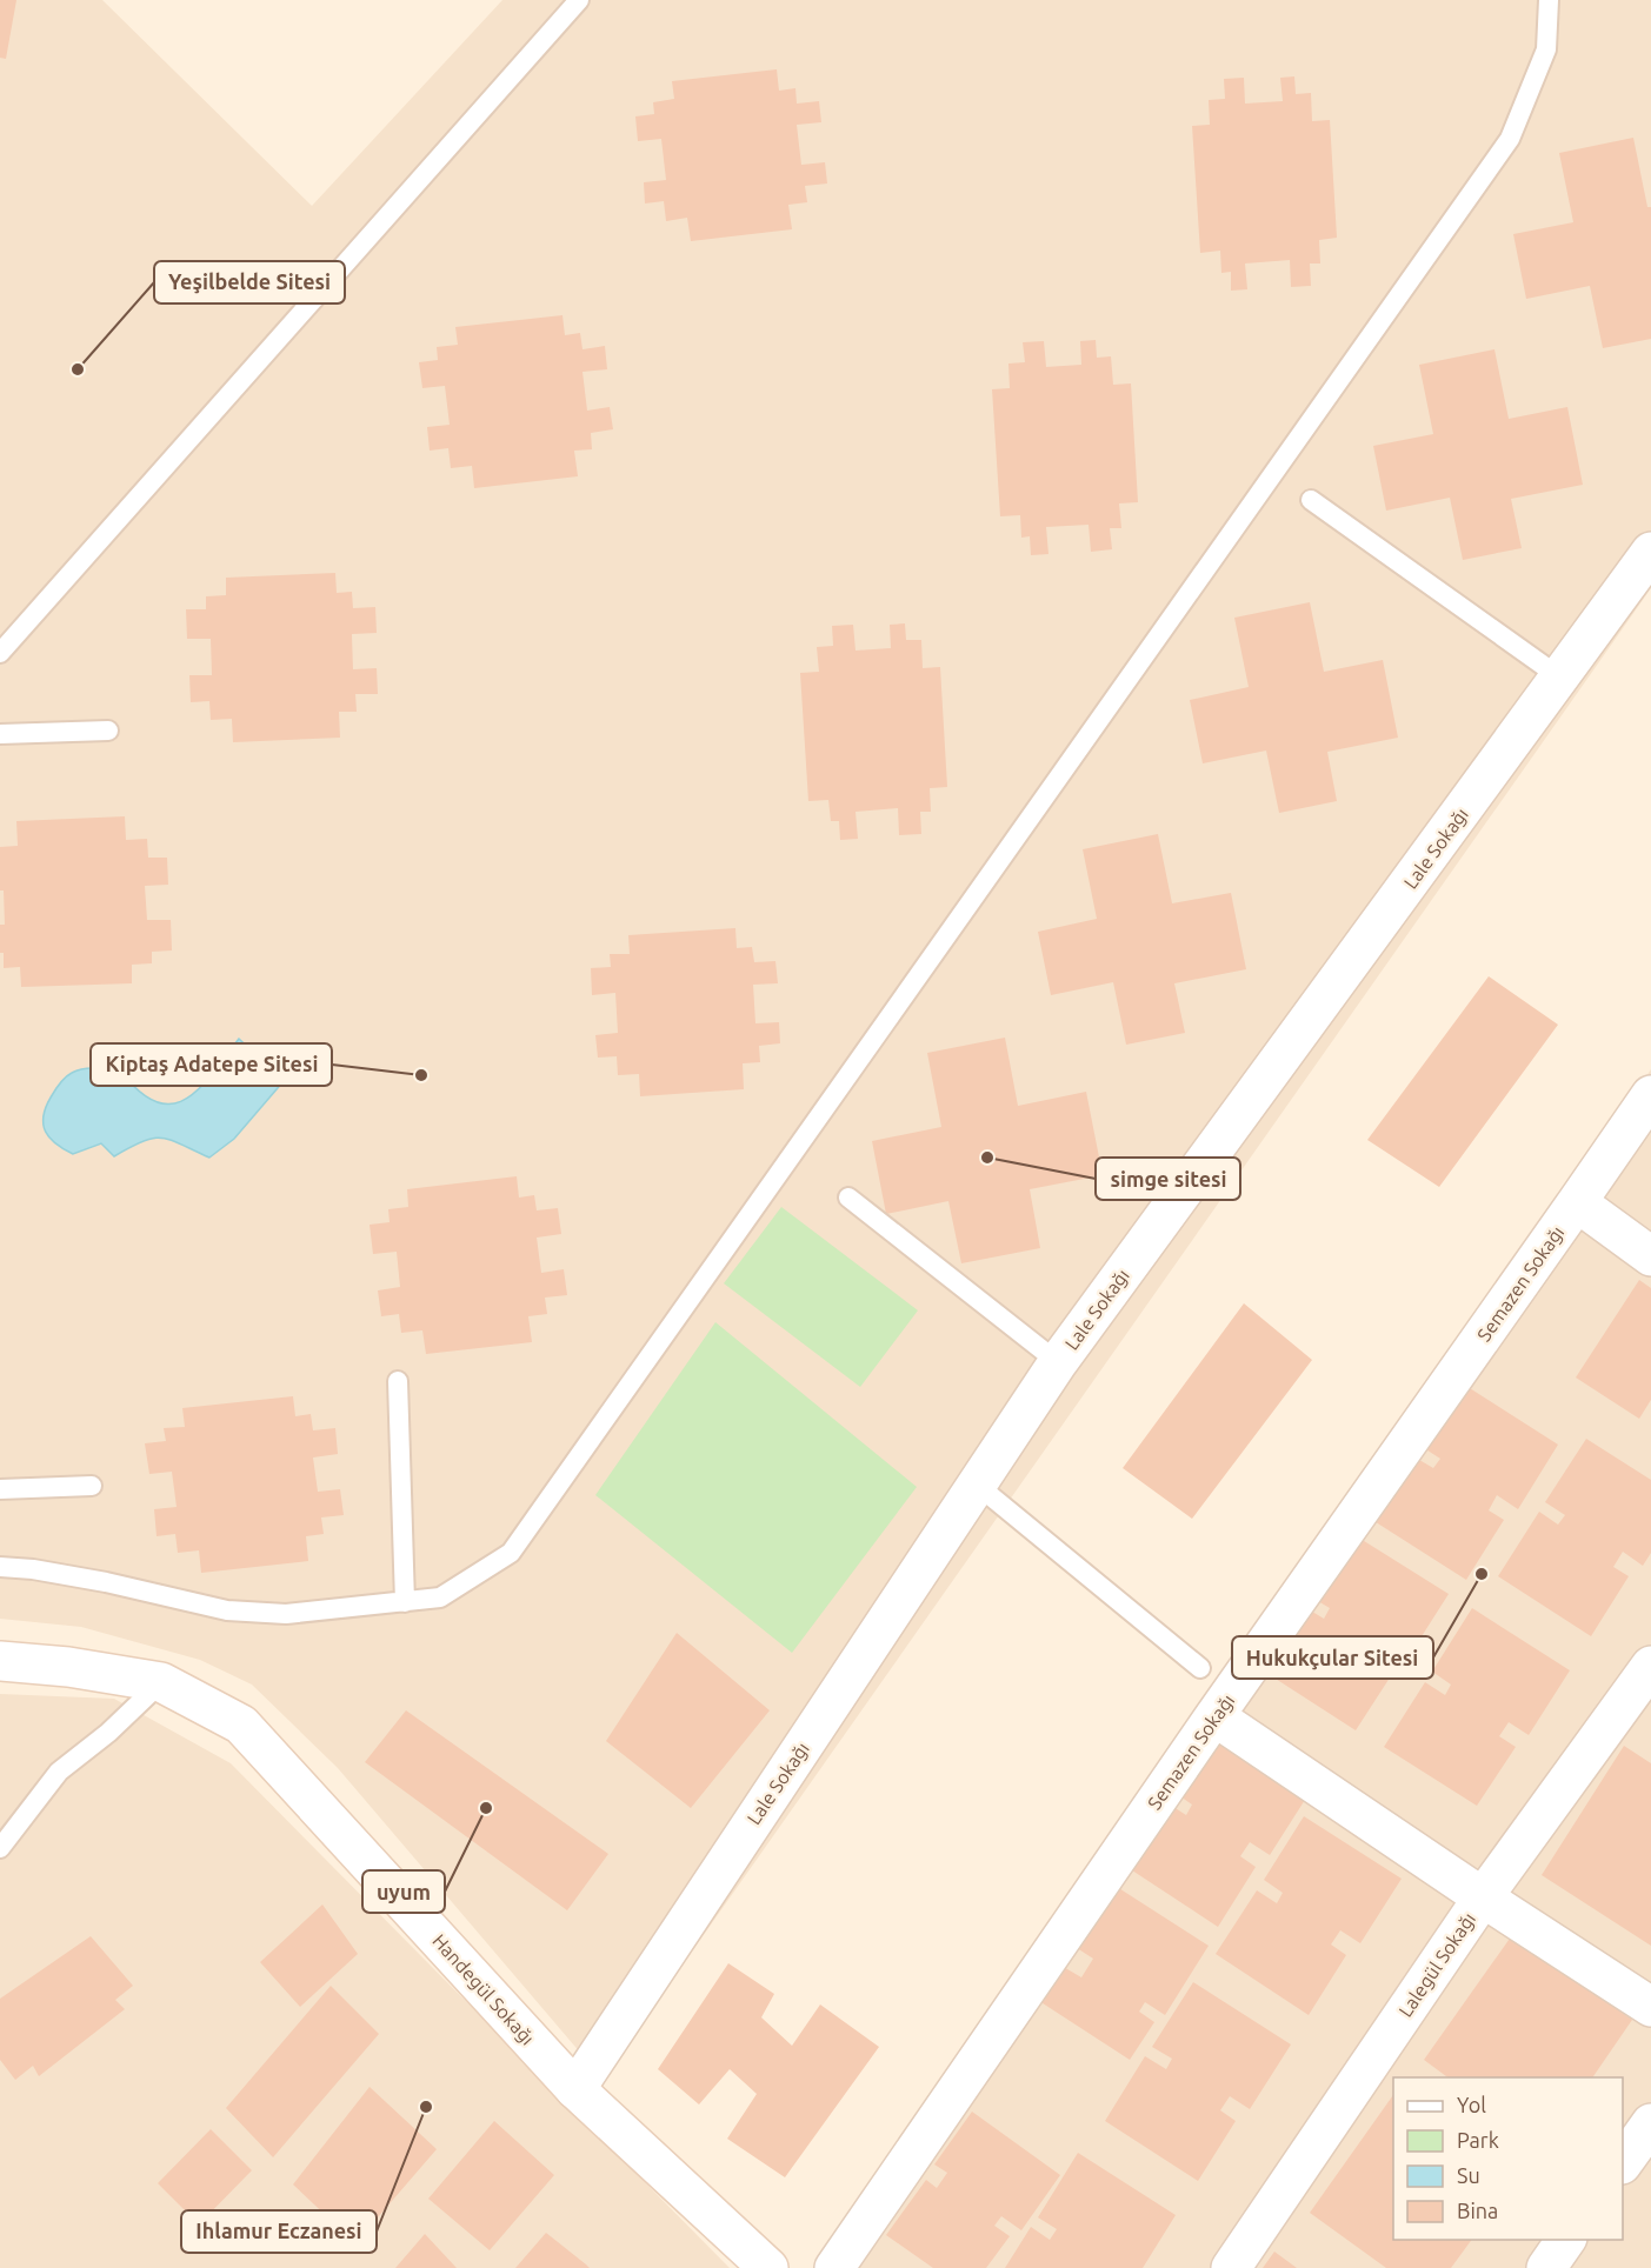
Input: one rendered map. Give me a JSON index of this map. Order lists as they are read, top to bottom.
{
  "streets": {
    "street": [
      "Lale Sokağı",
      "Semazen Sokağı",
      "Lalegül Sokağı",
      "Handegül Sokağı"
    ]
  },
  "crossings": [
    ["Lale Sokağı", "Handegül Sokağı"]
  ],
  "places": [
    "Yeşilbelde Sitesi",
    "Kiptaş Adatepe Sitesi",
    "simge sitesi",
    "Hukukçular Sitesi",
    "uyum",
    "Ihlamur Eczanesi"
  ],
  "legend": [
    "Yol",
    "Park",
    "Su",
    "Bina"
  ]
}
